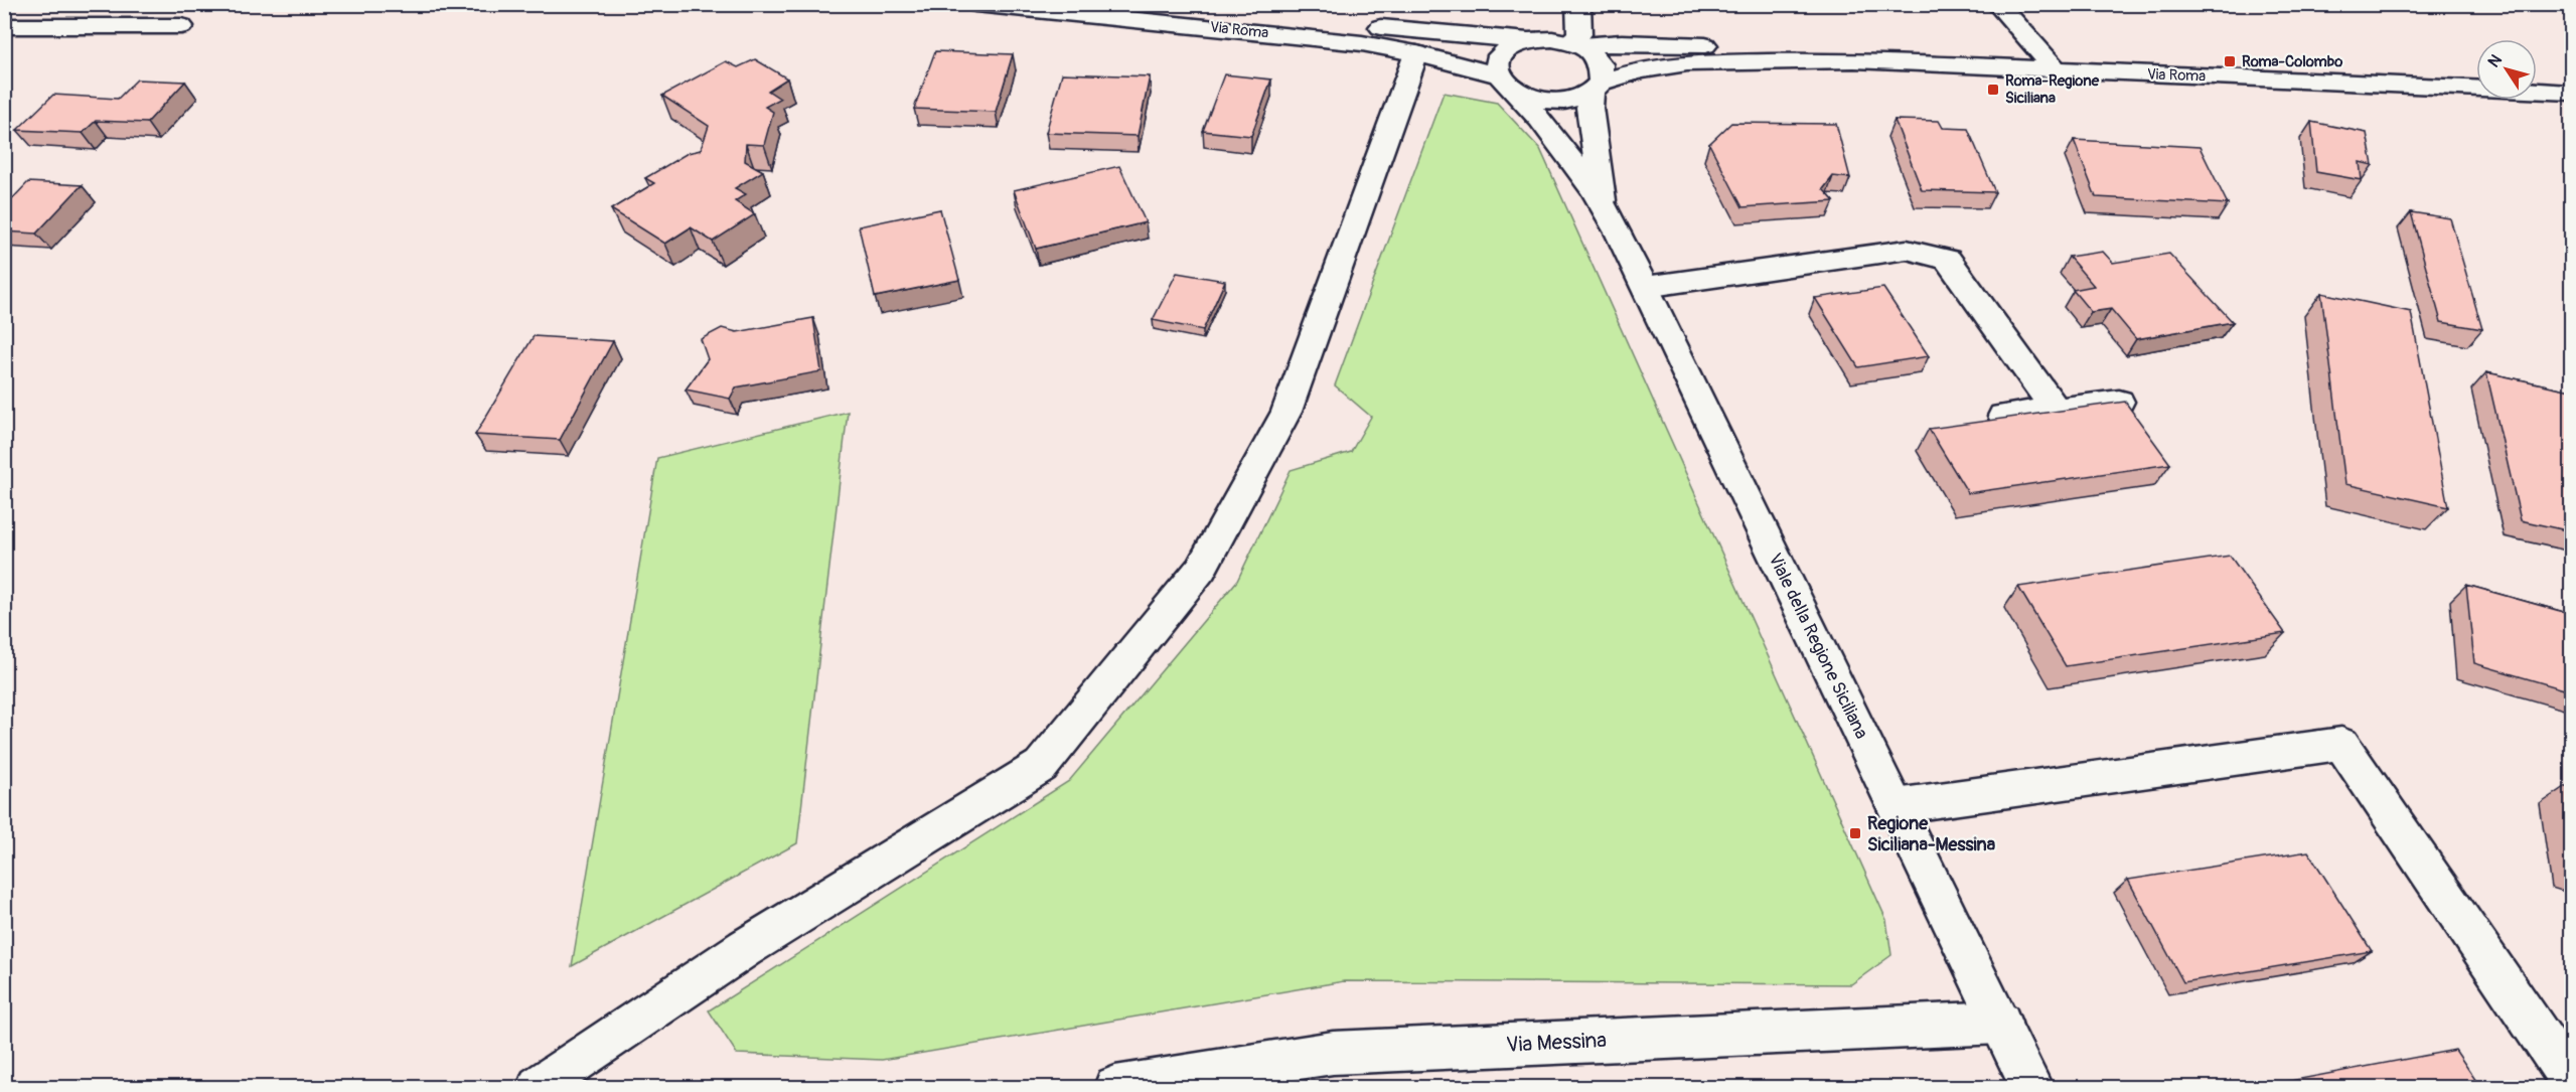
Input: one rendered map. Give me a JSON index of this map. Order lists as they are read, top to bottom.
{
  "streets": {
    "street": ["Via Roma", "Viale della Regione Siciliana", "Via Messina"]
  },
  "crossings": [
    ["Viale della Regione Siciliana", "Via Messina"]
  ],
  "places": {
    "transit": ["Roma-Colombo", "Roma-Regione Siciliana", "Regione Siciliana-Messina"]
  },
  "north": "top left"
}
